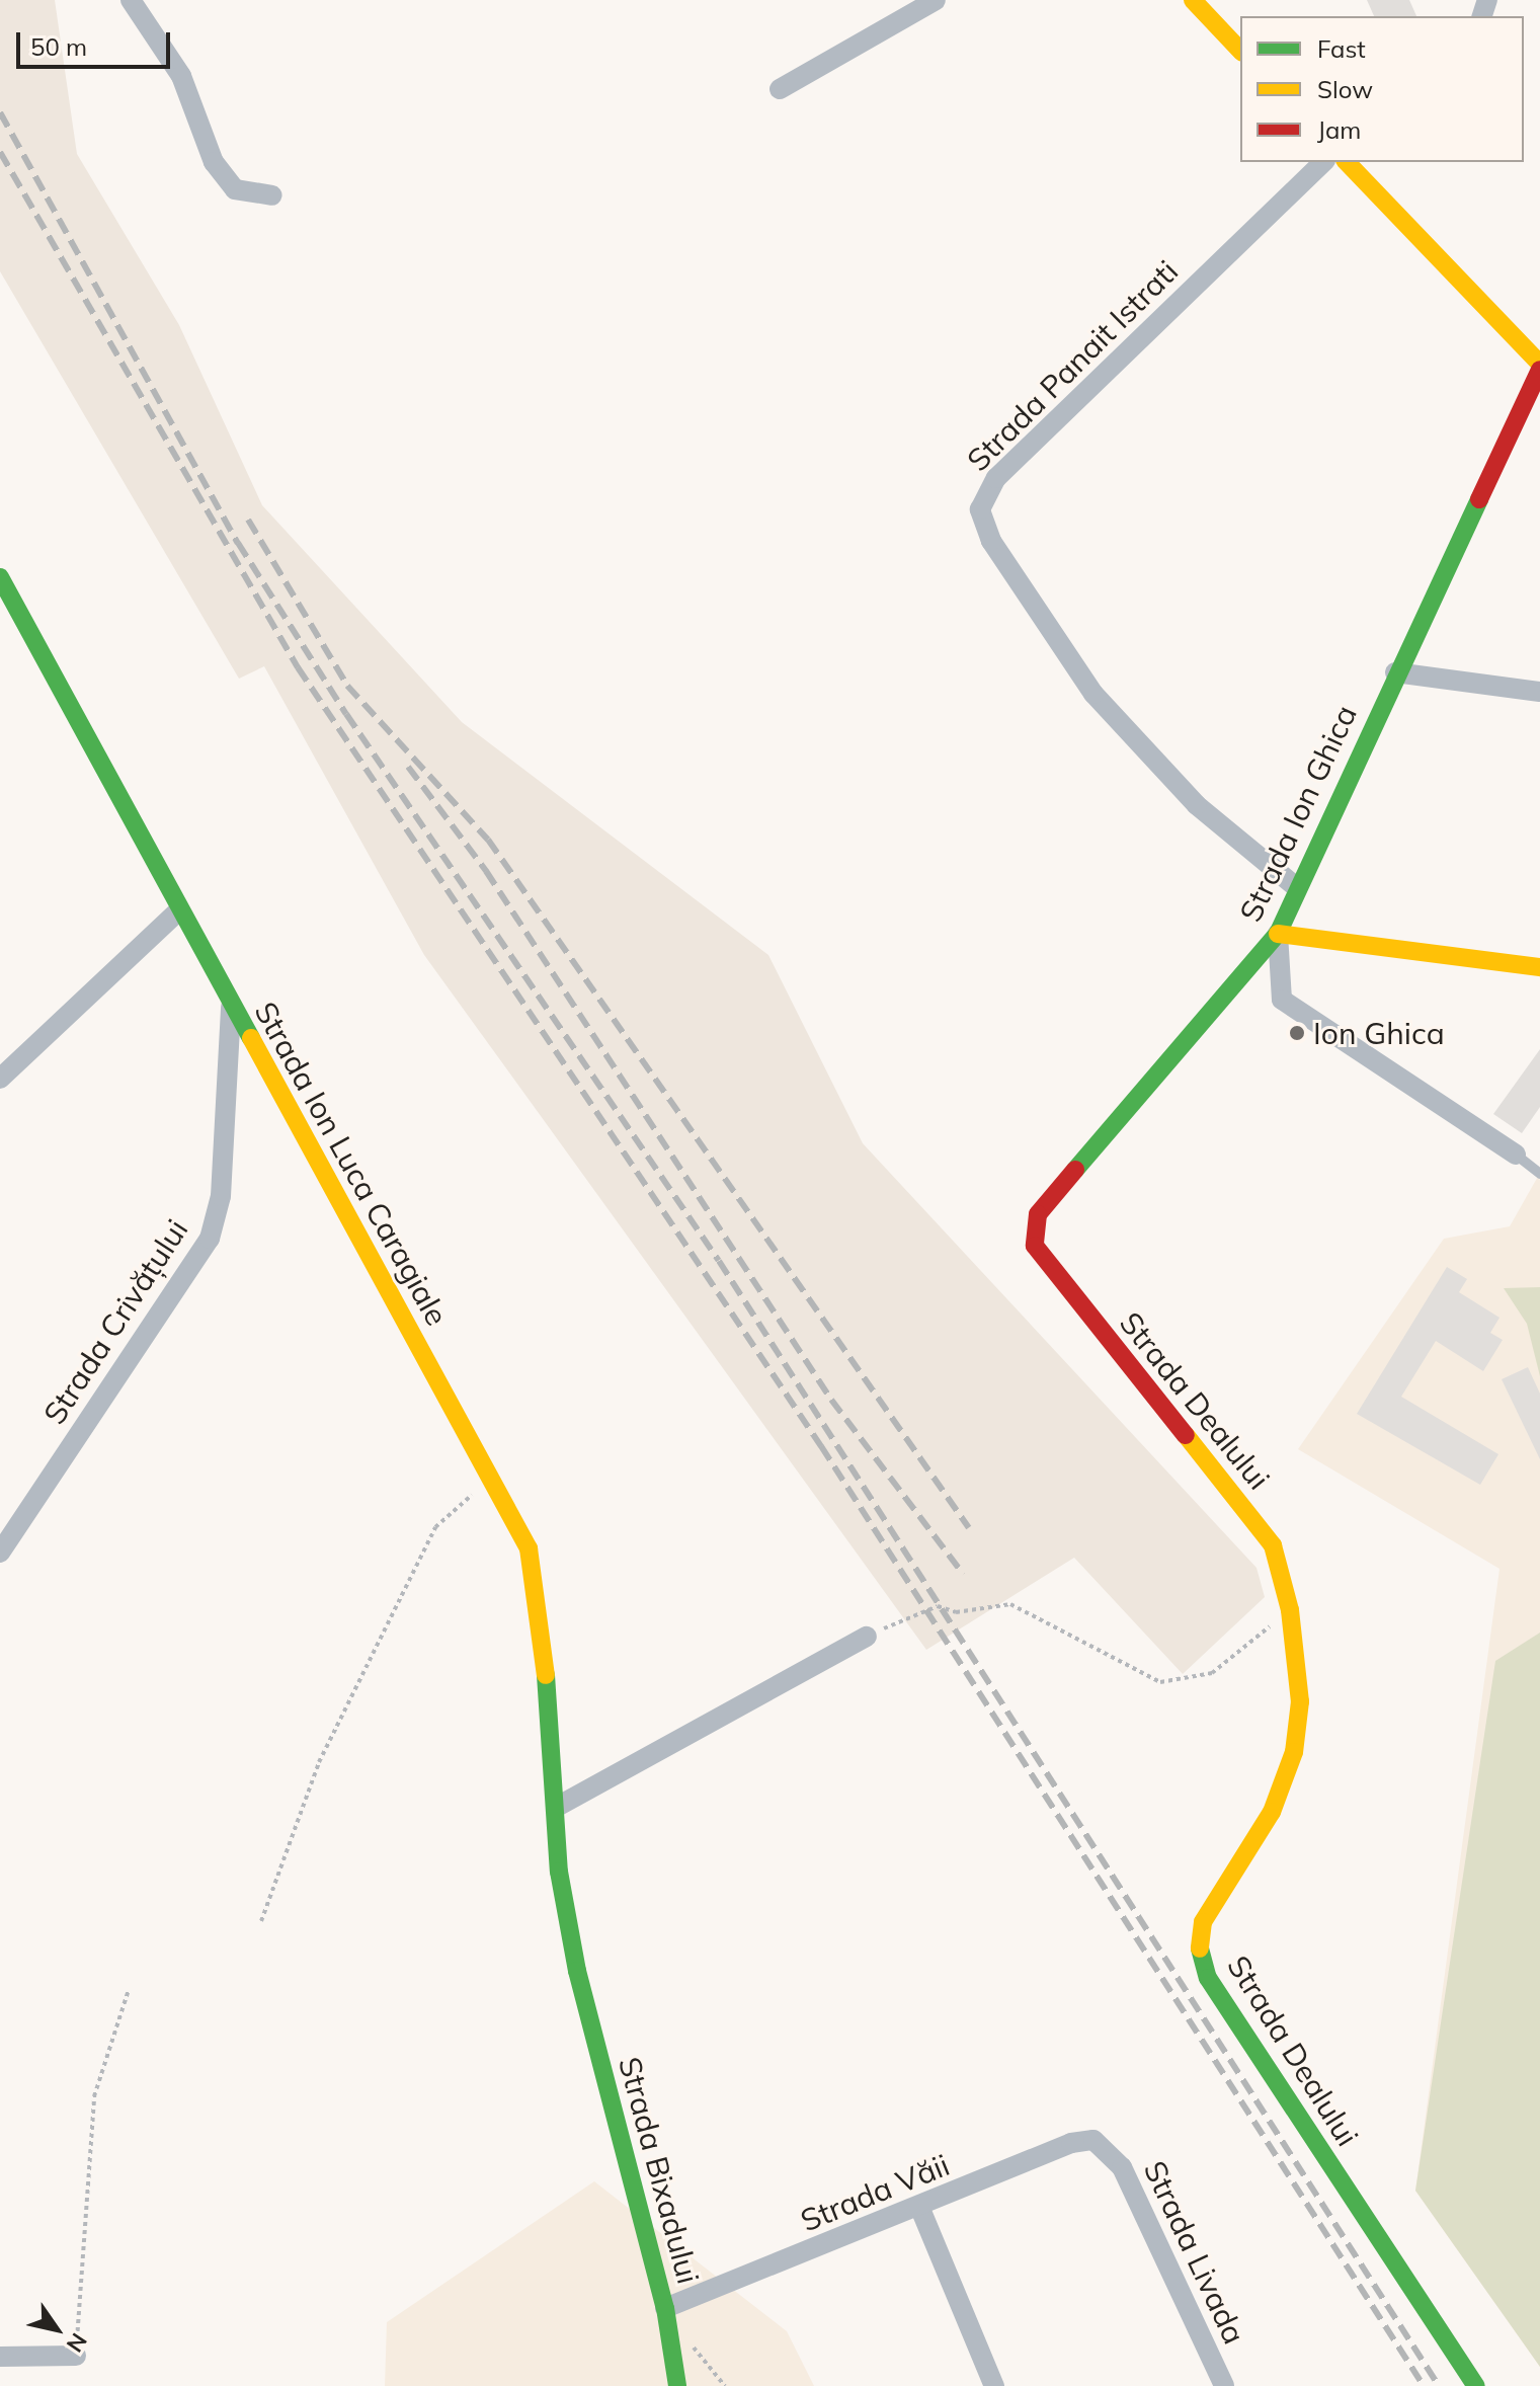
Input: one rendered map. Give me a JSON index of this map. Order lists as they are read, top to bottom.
{
  "streets": {
    "street": [
      "Strada Panait Istrati",
      "Strada Ion Ghica",
      "Strada Ion Luca Caragiale",
      "Strada Crivățului",
      "Strada Dealului",
      "Strada Bixadului",
      "Strada Văii",
      "Strada Livada"
    ]
  },
  "crossings": [
    ["Strada Panait Istrati", "Strada Ion Ghica"],
    ["Strada Ion Ghica", "Strada Dealului"],
    ["Strada Ion Luca Caragiale", "Strada Crivățului"],
    ["Strada Ion Luca Caragiale", "Strada Bixadului"],
    ["Strada Bixadului", "Strada Văii"],
    ["Strada Văii", "Strada Livada"]
  ],
  "places": ["Ion Ghica"],
  "legend": ["Fast", "Slow", "Jam"],
  "scale_bar": "50 m",
  "north": "bottom right"
}
